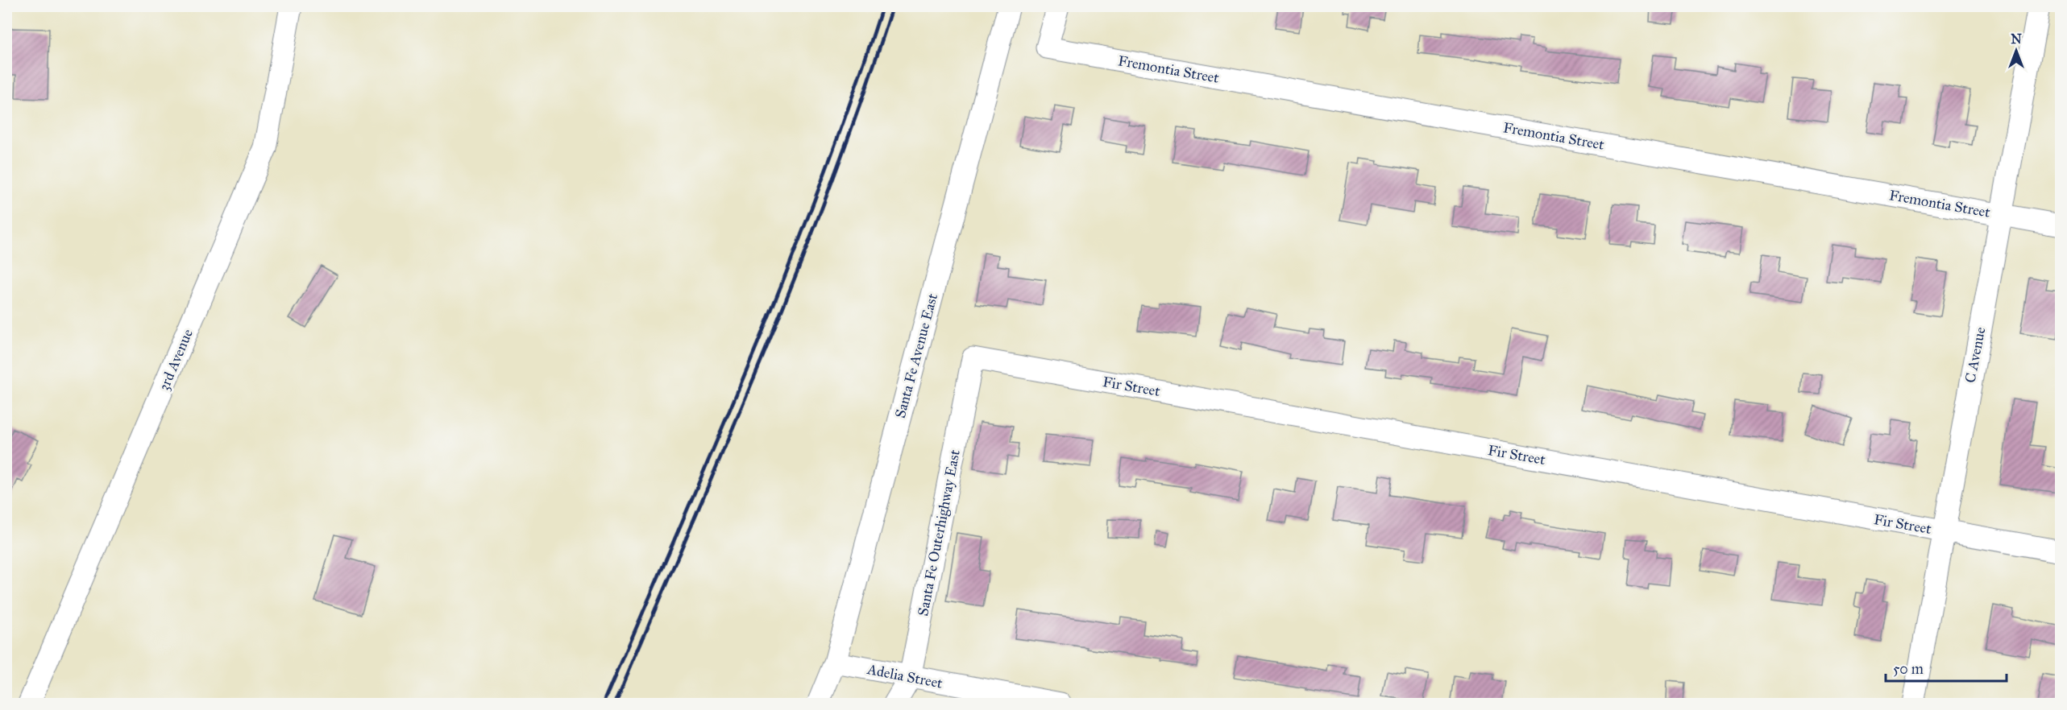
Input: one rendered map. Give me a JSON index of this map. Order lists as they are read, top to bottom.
{
  "streets": {
    "street": [
      "Fremontia Street",
      "C Avenue",
      "Santa Fe Avenue East",
      "3rd Avenue",
      "Fir Street",
      "Santa Fe Outerhighway East",
      "Adelia Street"
    ]
  },
  "crossings": [
    ["Fremontia Street", "C Avenue"],
    ["C Avenue", "Fir Street"],
    ["Santa Fe Avenue East", "Adelia Street"],
    ["Fir Street", "Santa Fe Outerhighway East"],
    ["Santa Fe Outerhighway East", "Adelia Street"]
  ],
  "scale_bar": "50 m",
  "north": "top"
}
